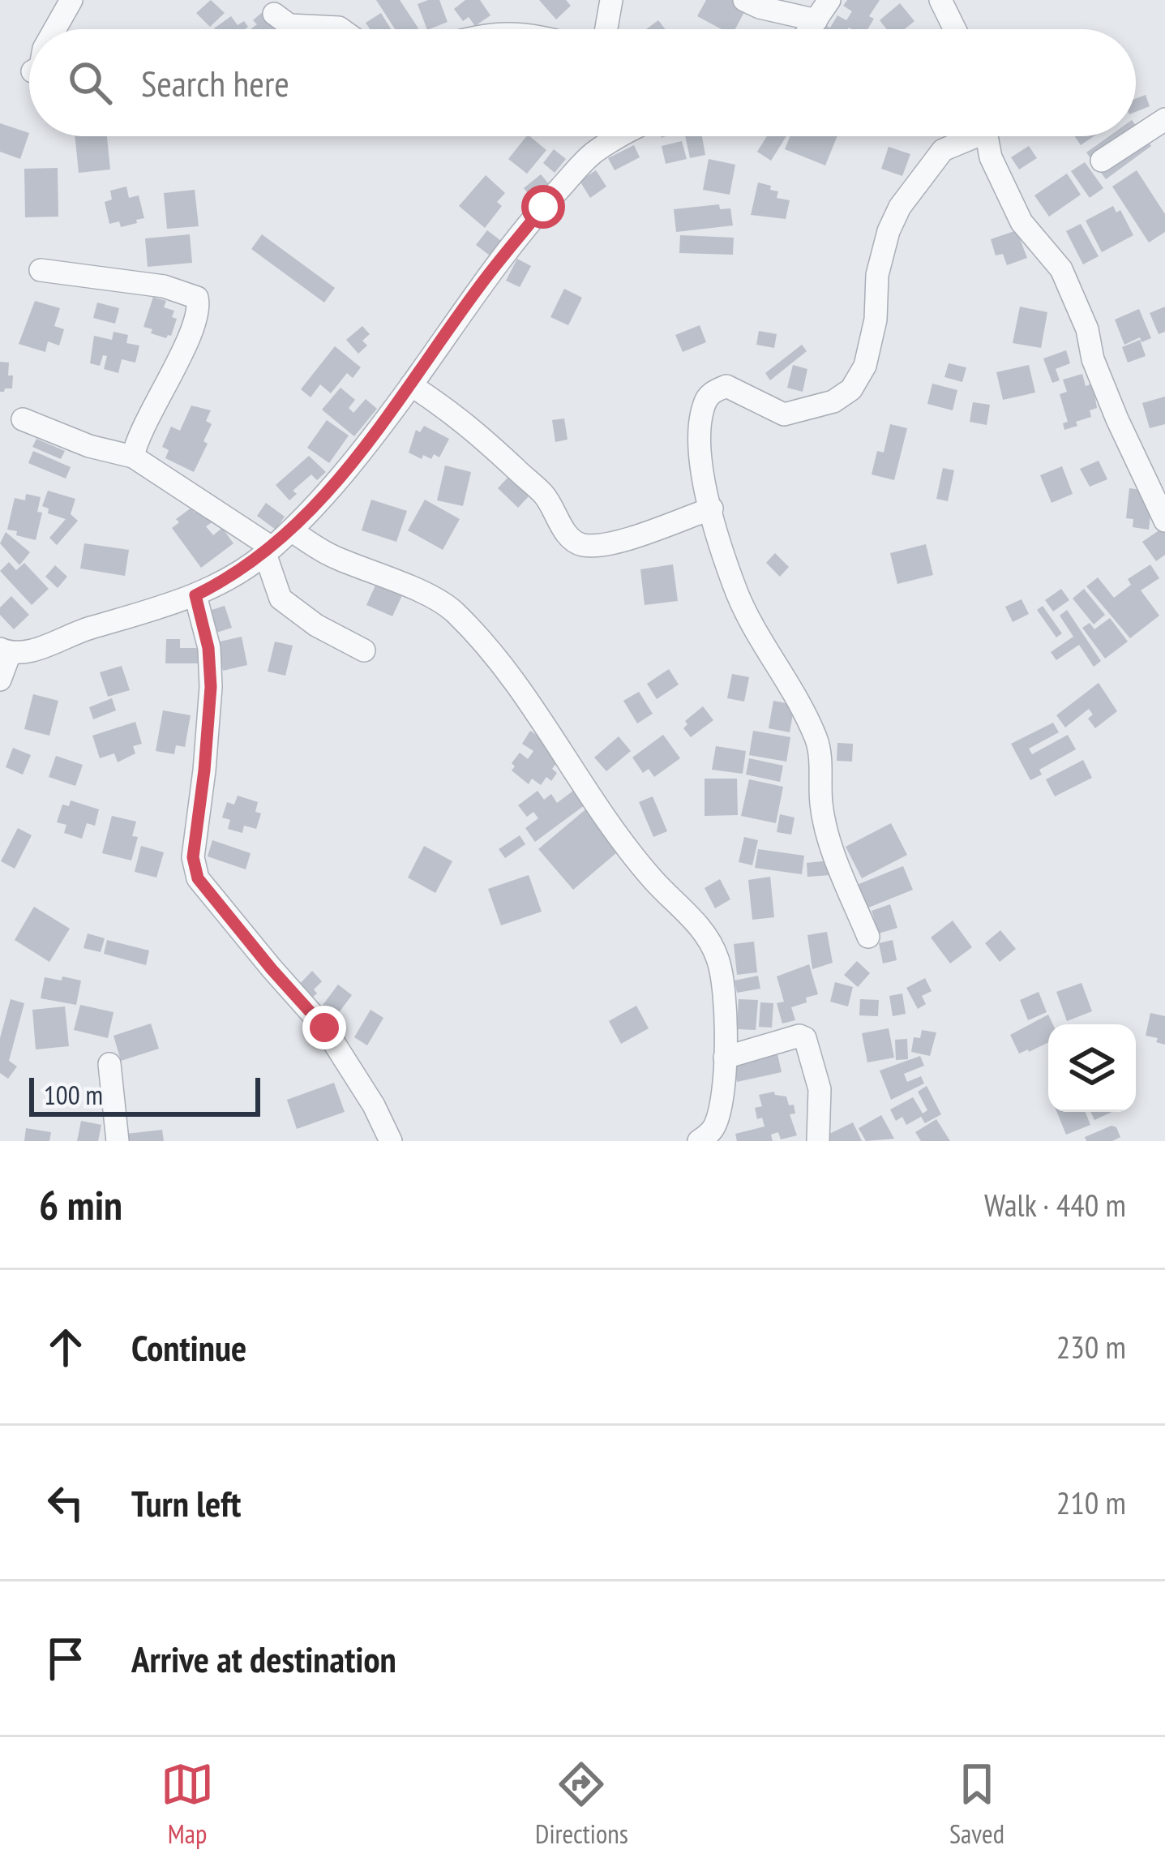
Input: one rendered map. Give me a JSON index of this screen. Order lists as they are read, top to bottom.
{
  "scale_bar": "100 m",
  "page": {
    "search": "Search here",
    "scale": "100 m",
    "heading": ["6 min", "Walk · 440 m"],
    "list": [
      ["Continue", "230 m"],
      ["Turn left", "210 m"],
      "Arrive at destination"
    ],
    "nav": ["Map", "Directions", "Saved"]
  }
}
